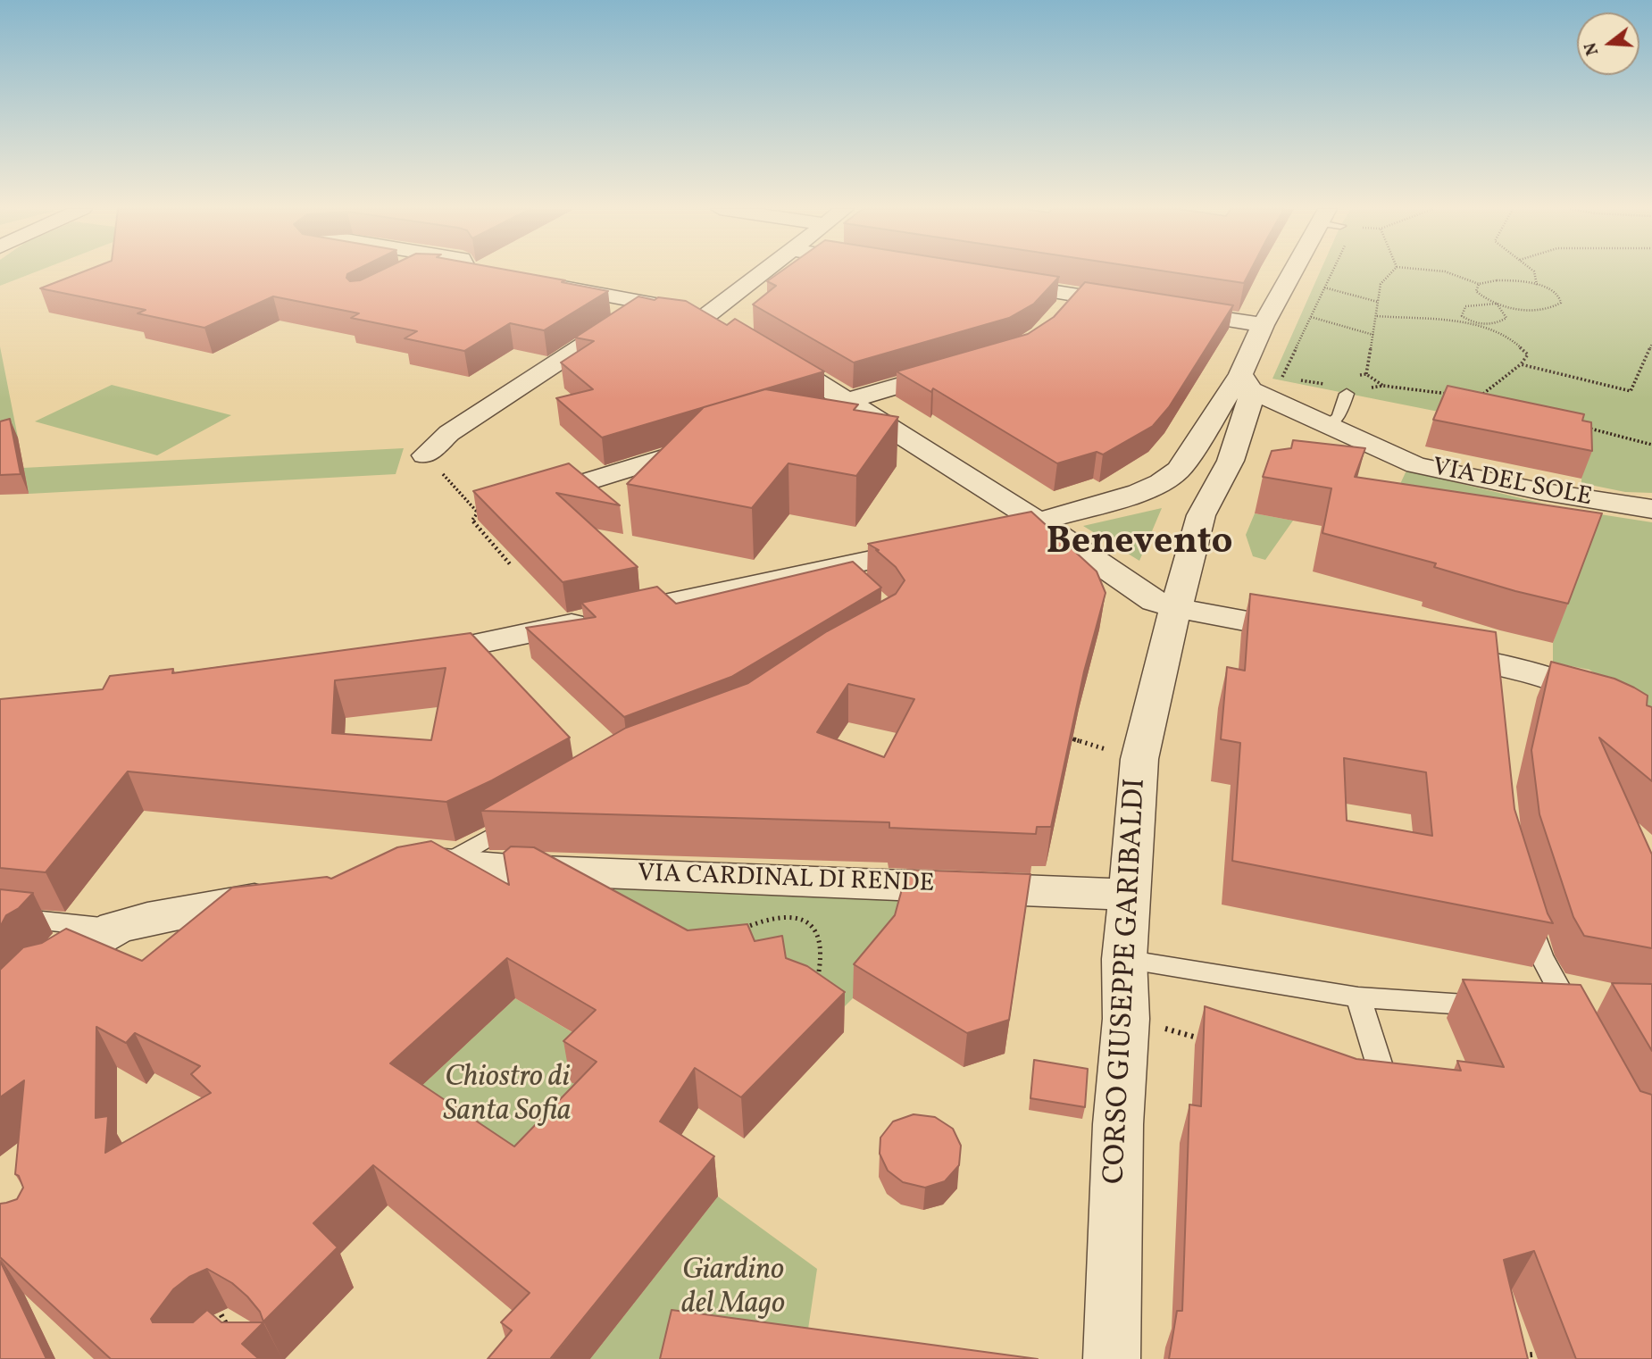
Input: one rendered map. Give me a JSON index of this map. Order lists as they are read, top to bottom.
{
  "streets": {
    "street": ["VIA DEL SOLE", "VIA CARDINAL DI RENDE", "CORSO GIUSEPPE GARIBALDI"]
  },
  "crossings": [
    ["VIA DEL SOLE", "CORSO GIUSEPPE GARIBALDI"],
    ["VIA CARDINAL DI RENDE", "CORSO GIUSEPPE GARIBALDI"]
  ],
  "districts": ["Benevento"],
  "parks": ["Chiostro di Santa Sofia", "Giardino del Mago"],
  "north": "left"
}
